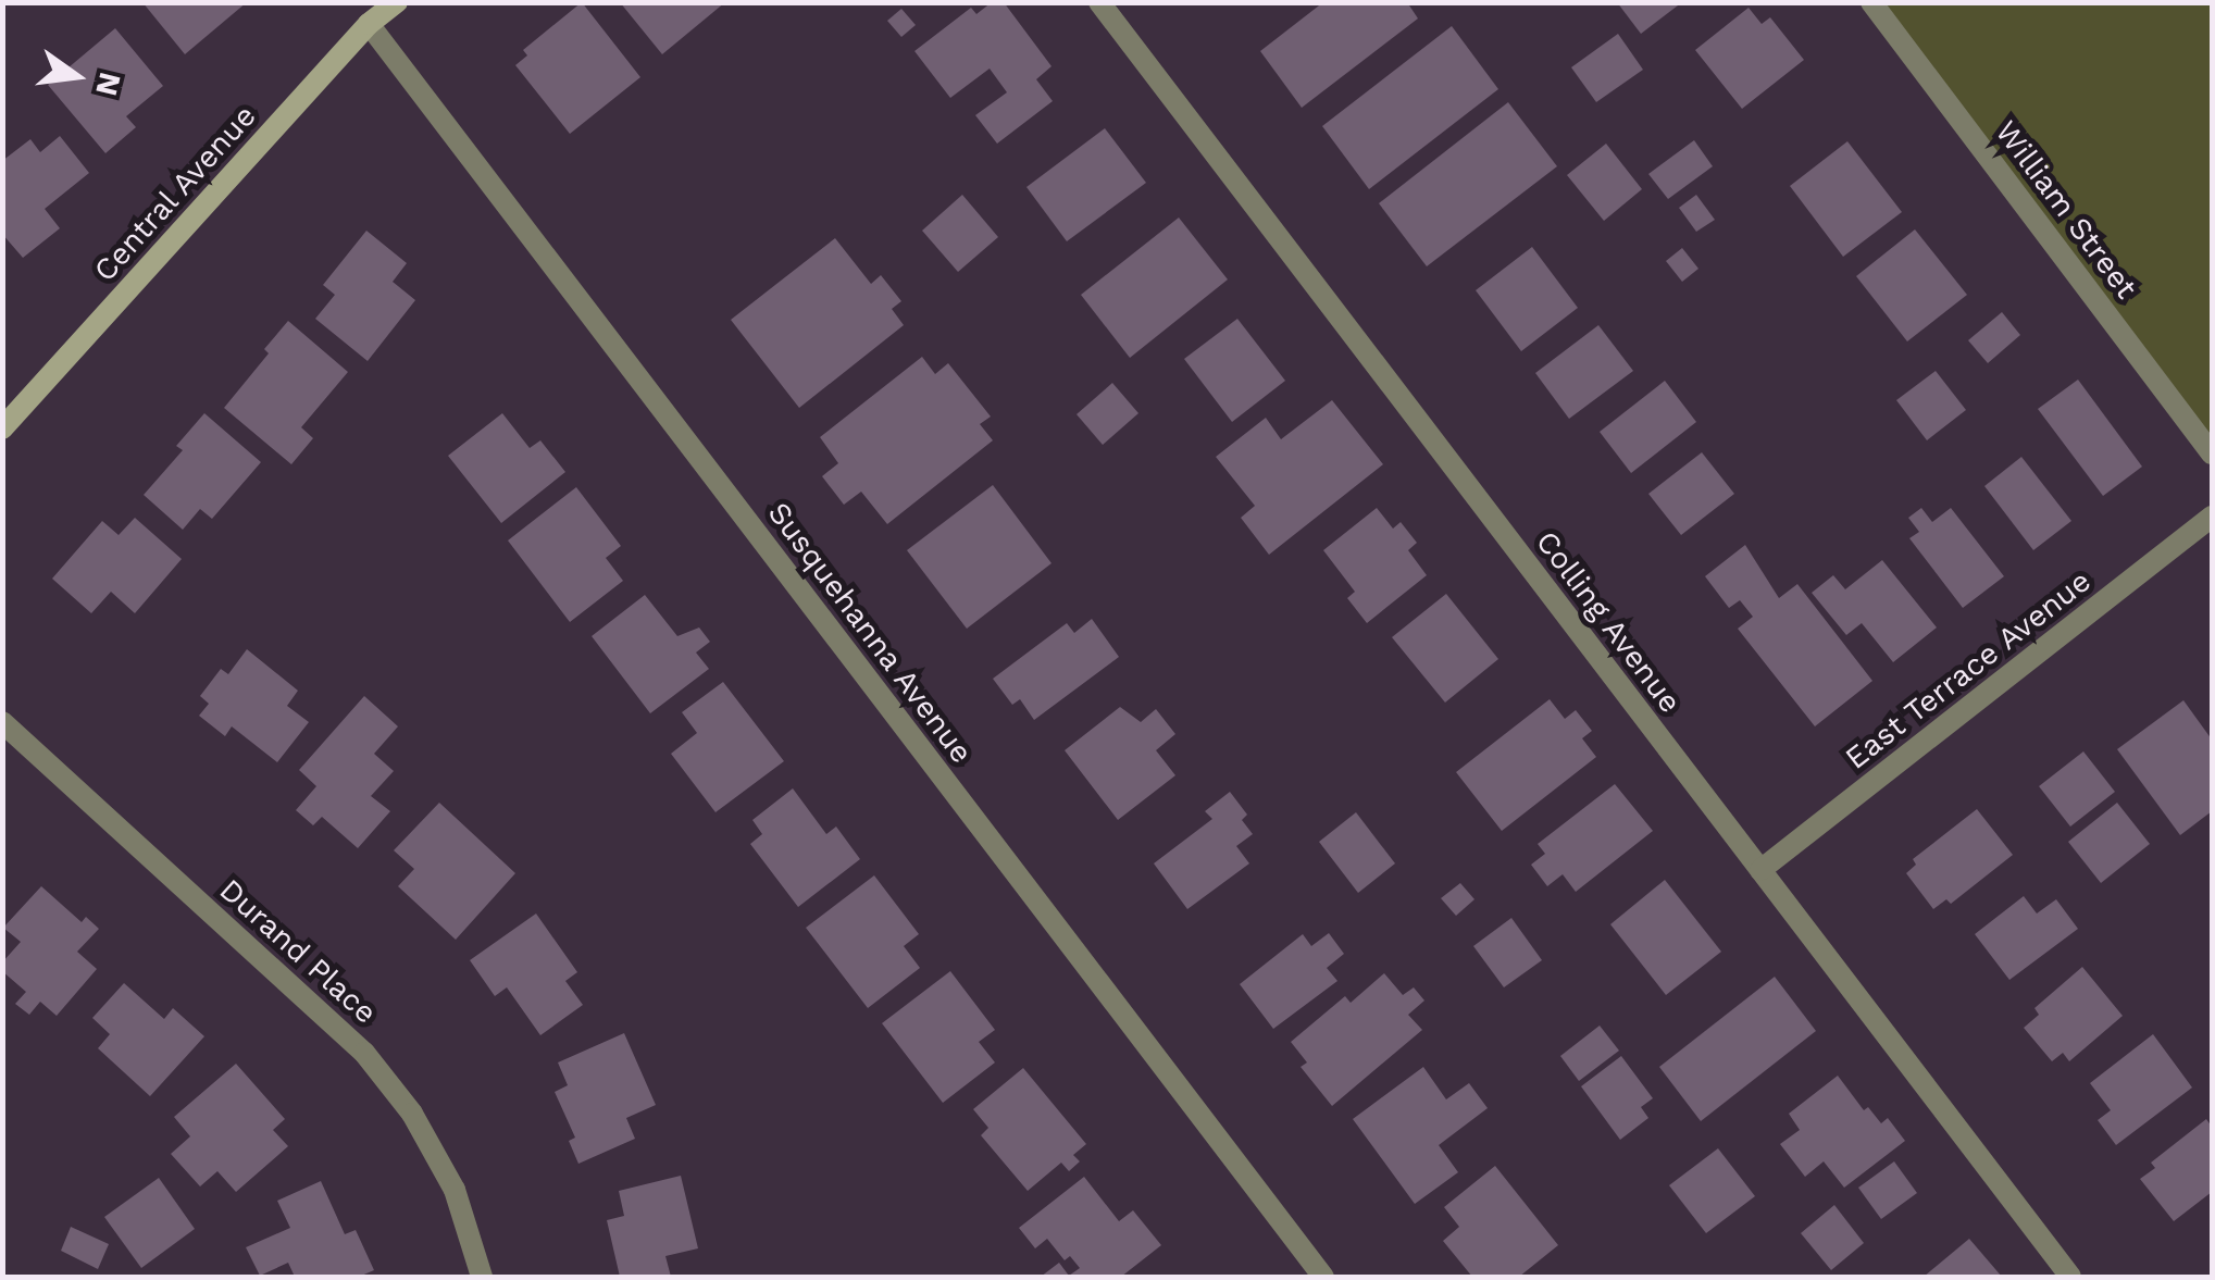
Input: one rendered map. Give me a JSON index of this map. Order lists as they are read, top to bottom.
{
  "streets": {
    "street": [
      "Central Avenue",
      "William Street",
      "Colling Avenue",
      "Susquehanna Avenue",
      "East Terrace Avenue",
      "Durand Place"
    ]
  },
  "crossings": [
    ["Central Avenue", "Susquehanna Avenue"],
    ["Colling Avenue", "East Terrace Avenue"]
  ],
  "north": "right"
}
